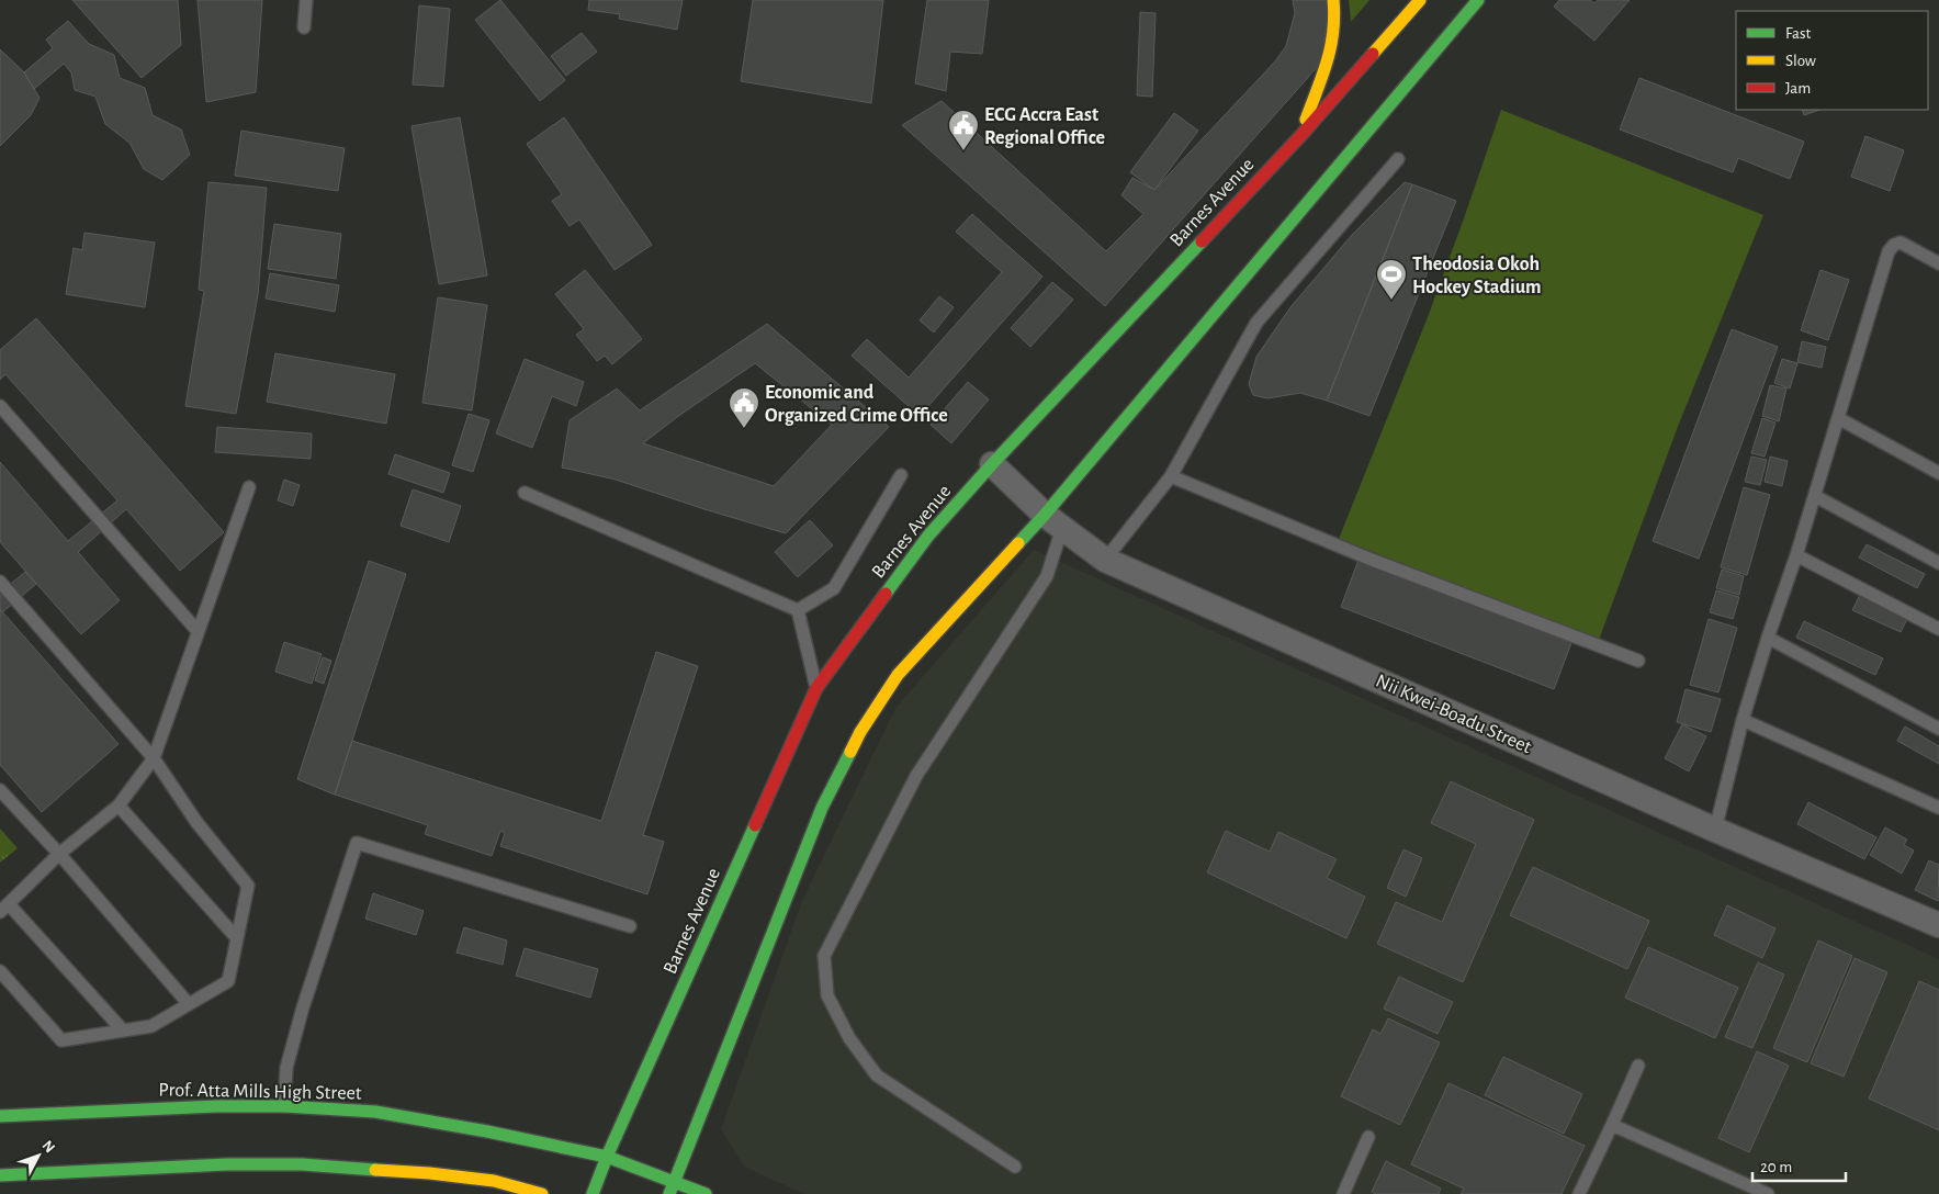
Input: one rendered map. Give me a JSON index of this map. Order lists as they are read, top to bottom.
{
  "streets": {
    "main road": ["Barnes Avenue", "Prof. Atta Mills High Street"],
    "street": ["Nii Kwei-Boadu Street"]
  },
  "crossings": [
    ["Barnes Avenue", "Nii Kwei-Boadu Street"],
    ["Barnes Avenue", "Prof. Atta Mills High Street"]
  ],
  "places": {
    "public building": ["ECG Accra East Regional Office", "Economic and Organized Crime Office"],
    "sports": ["Theodosia Okoh Hockey Stadium"]
  },
  "legend": ["Fast", "Slow", "Jam"],
  "scale_bar": "20 m",
  "north": "top right"
}
